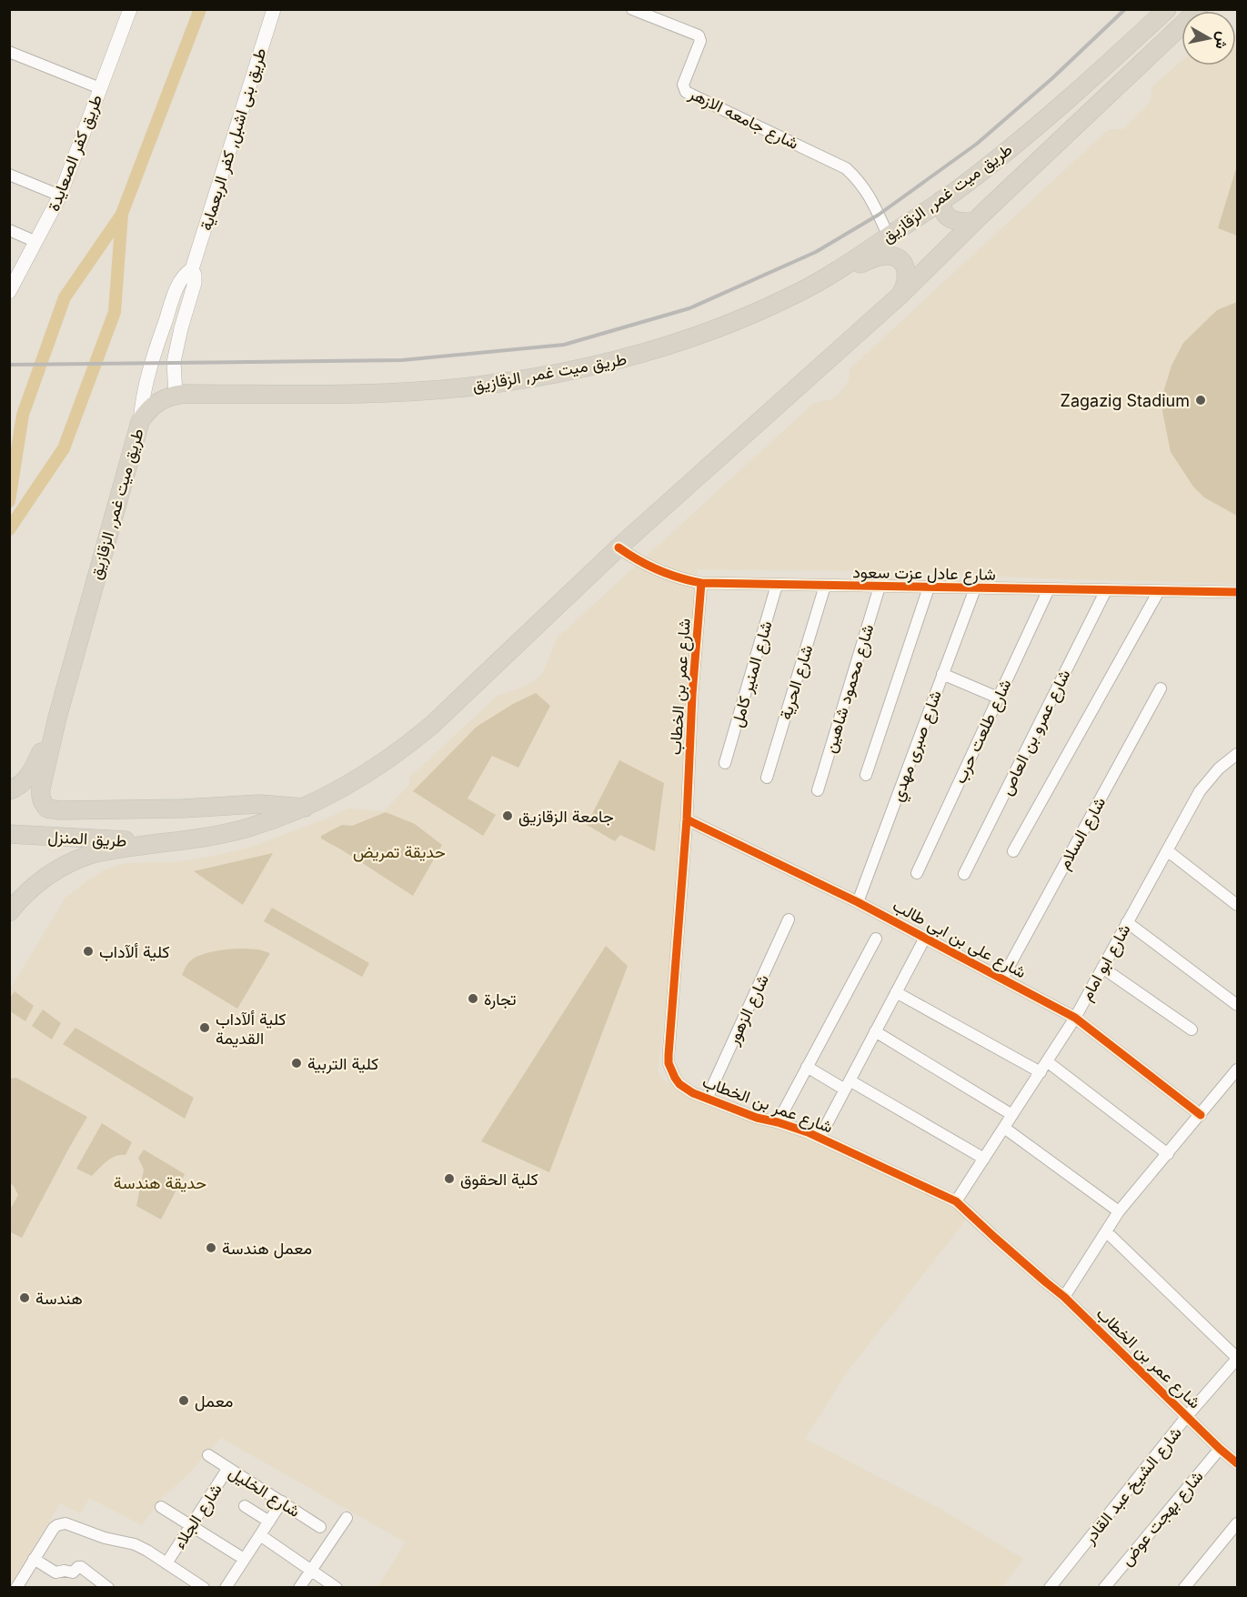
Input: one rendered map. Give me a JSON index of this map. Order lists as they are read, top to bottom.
{
  "streets": {
    "highway": ["طريق ميت غمر, الزقازيق", "طريق المنزل"],
    "street": [
      "شارع جامعه الازهر",
      "طريق بنى اشبل, كفر الربعماية",
      "طريق كفر الصعايدة",
      "شارع عادل عزت سعود",
      "شارع المنير كامل",
      "شارع الحرية",
      "شارع عمر بن الخطاب",
      "شارع محمود شاهين",
      "شارع طلعت حرب",
      "شارع عمرو بن العاص",
      "شارع صبرى مهدي",
      "شارع السلام",
      "شارع على بن ابى طالب",
      "شارع ابو امام",
      "شارع الزهور",
      "شارع الشيخ عبد القادر",
      "شارع الخليل",
      "شارع الجلاء",
      "شارع بهجت عوض"
    ]
  },
  "crossings": [
    ["شارع جامعه الازهر", "طريق ميت غمر, الزقازيق"],
    ["طريق ميت غمر, الزقازيق", "شارع عادل عزت سعود"],
    ["طريق ميت غمر, الزقازيق", "طريق المنزل"],
    ["شارع عادل عزت سعود", "شارع المنير كامل"],
    ["شارع عادل عزت سعود", "شارع الحرية"],
    ["شارع عادل عزت سعود", "شارع عمر بن الخطاب"],
    ["شارع عادل عزت سعود", "شارع محمود شاهين"],
    ["شارع عادل عزت سعود", "شارع طلعت حرب"],
    ["شارع عادل عزت سعود", "شارع عمرو بن العاص"],
    ["شارع عادل عزت سعود", "شارع صبرى مهدي"],
    ["شارع عمر بن الخطاب", "شارع على بن ابى طالب"],
    ["شارع عمر بن الخطاب", "شارع ابو امام"],
    ["شارع عمر بن الخطاب", "شارع الزهور"],
    ["شارع عمر بن الخطاب", "شارع الشيخ عبد القادر"],
    ["شارع عمر بن الخطاب", "شارع بهجت عوض"],
    ["شارع صبرى مهدي", "شارع على بن ابى طالب"],
    ["شارع السلام", "شارع على بن ابى طالب"],
    ["شارع على بن ابى طالب", "شارع ابو امام"],
    ["شارع الخليل", "شارع الجلاء"]
  ],
  "parks": ["حديقة تمريض", "حديقة هندسة"],
  "places": [
    "Zagazig Stadium",
    "جامعة الزقازيق",
    "كلية ألآداب",
    "تجارة",
    "كلية ألآداب القديمة",
    "كلية التربية",
    "كلية الحقوق",
    "معمل هندسة",
    "هندسة",
    "معمل"
  ],
  "north": "right"
}
